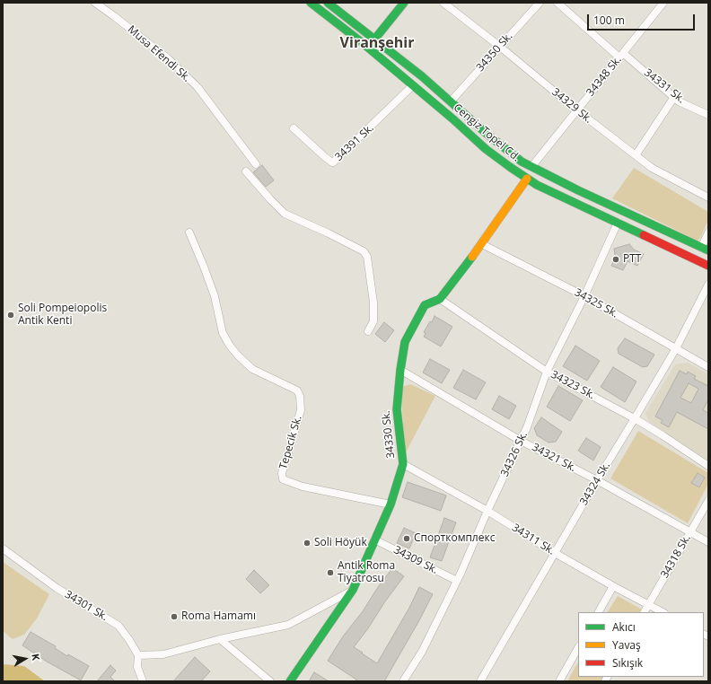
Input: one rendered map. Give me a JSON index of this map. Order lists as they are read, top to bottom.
{
  "streets": {
    "street": [
      "34350 Sk.",
      "Musa Efendi Sk.",
      "34348 Sk.",
      "34331 Sk.",
      "34329 Sk.",
      "Cengiz Topel Cd.",
      "34391 Sk.",
      "34325 Sk.",
      "34323 Sk.",
      "34330 Sk.",
      "Tepecik Sk.",
      "34326 Sk.",
      "34321 Sk.",
      "34324 Sk.",
      "34311 Sk.",
      "34318 Sk.",
      "34309 Sk.",
      "34301 Sk."
    ]
  },
  "crossings": [
    ["34350 Sk.", "34329 Sk."],
    ["34350 Sk.", "Cengiz Topel Cd."],
    ["34348 Sk.", "34331 Sk."],
    ["34348 Sk.", "34329 Sk."],
    ["34348 Sk.", "Cengiz Topel Cd."],
    ["Cengiz Topel Cd.", "34391 Sk."],
    ["Cengiz Topel Cd.", "34330 Sk."],
    ["Cengiz Topel Cd.", "34326 Sk."],
    ["34325 Sk.", "34330 Sk."],
    ["34325 Sk.", "34326 Sk."],
    ["34325 Sk.", "34324 Sk."],
    ["34323 Sk.", "34330 Sk."],
    ["34323 Sk.", "34326 Sk."],
    ["34323 Sk.", "34324 Sk."],
    ["34330 Sk.", "Tepecik Sk."],
    ["34330 Sk.", "34321 Sk."],
    ["34330 Sk.", "34311 Sk."],
    ["34330 Sk.", "34309 Sk."],
    ["34326 Sk.", "34321 Sk."],
    ["34326 Sk.", "34311 Sk."],
    ["34326 Sk.", "34309 Sk."],
    ["34321 Sk.", "34324 Sk."],
    ["34321 Sk.", "34318 Sk."],
    ["34324 Sk.", "34311 Sk."],
    ["34311 Sk.", "34318 Sk."]
  ],
  "districts": ["Viranşehir"],
  "places": [
    "PTT",
    "Soli Pompeiopolis Antik Kenti",
    "Спорткомплекс",
    "Soli Höyük",
    "Antik Roma Tiyatrosu",
    "Roma Hamamı"
  ],
  "legend": ["Akıcı", "Yavaş", "Sıkışık"],
  "scale_bar": "100 m",
  "north": "right"
}
